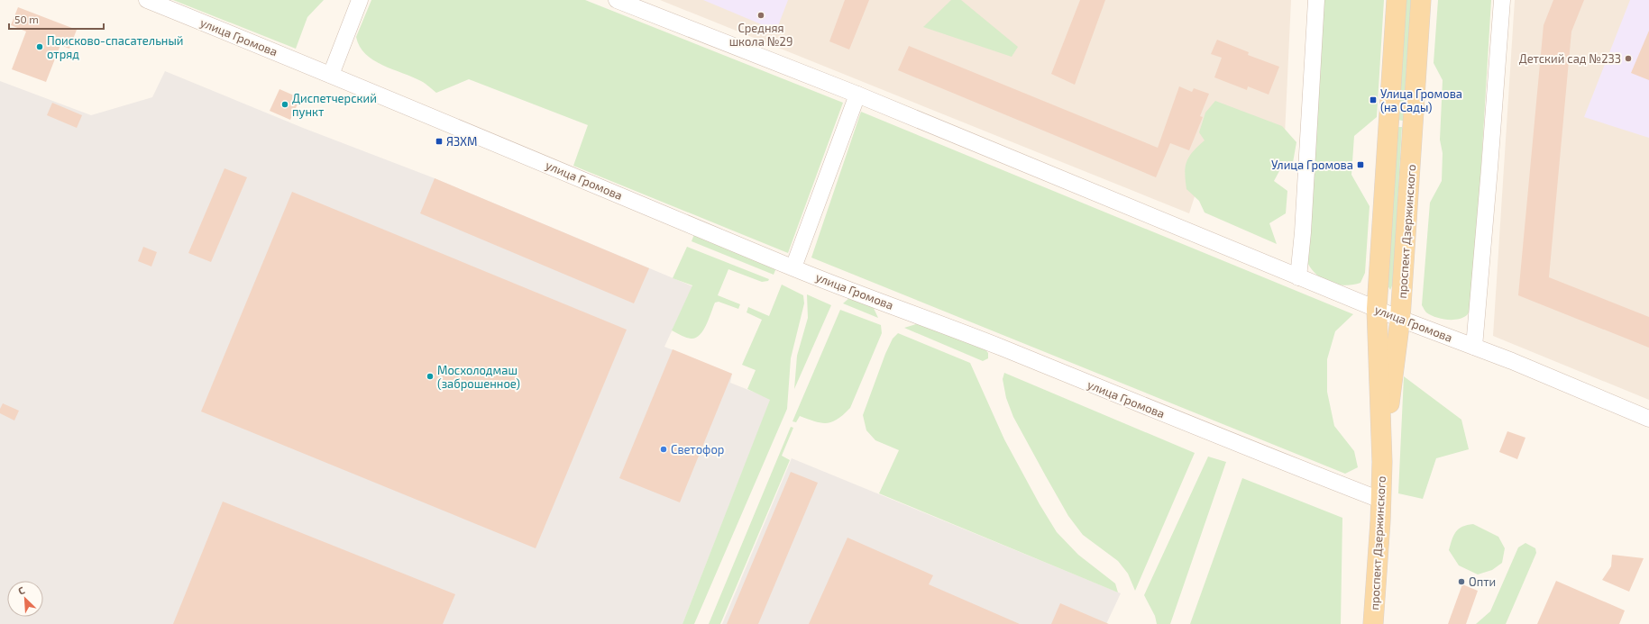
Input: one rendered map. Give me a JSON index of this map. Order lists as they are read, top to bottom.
{
  "streets": {
    "main road": ["проспект Дзержинского"],
    "street": ["улица Громова"]
  },
  "crossings": [
    ["улица Громова", "проспект Дзержинского"]
  ],
  "places": {
    "other": [
      "Средняя школа №29",
      "Поисково-спасательный отряд",
      "Детский сад №233",
      "Диспетчерский пункт",
      "Мосхолодмаш (заброшенное)",
      "Светофор",
      "Опти"
    ],
    "transit": ["Улица Громова (на Сады)", "ЯЗХМ", "Улица Громова"]
  },
  "scale_bar": "50 m",
  "north": "top left"
}
